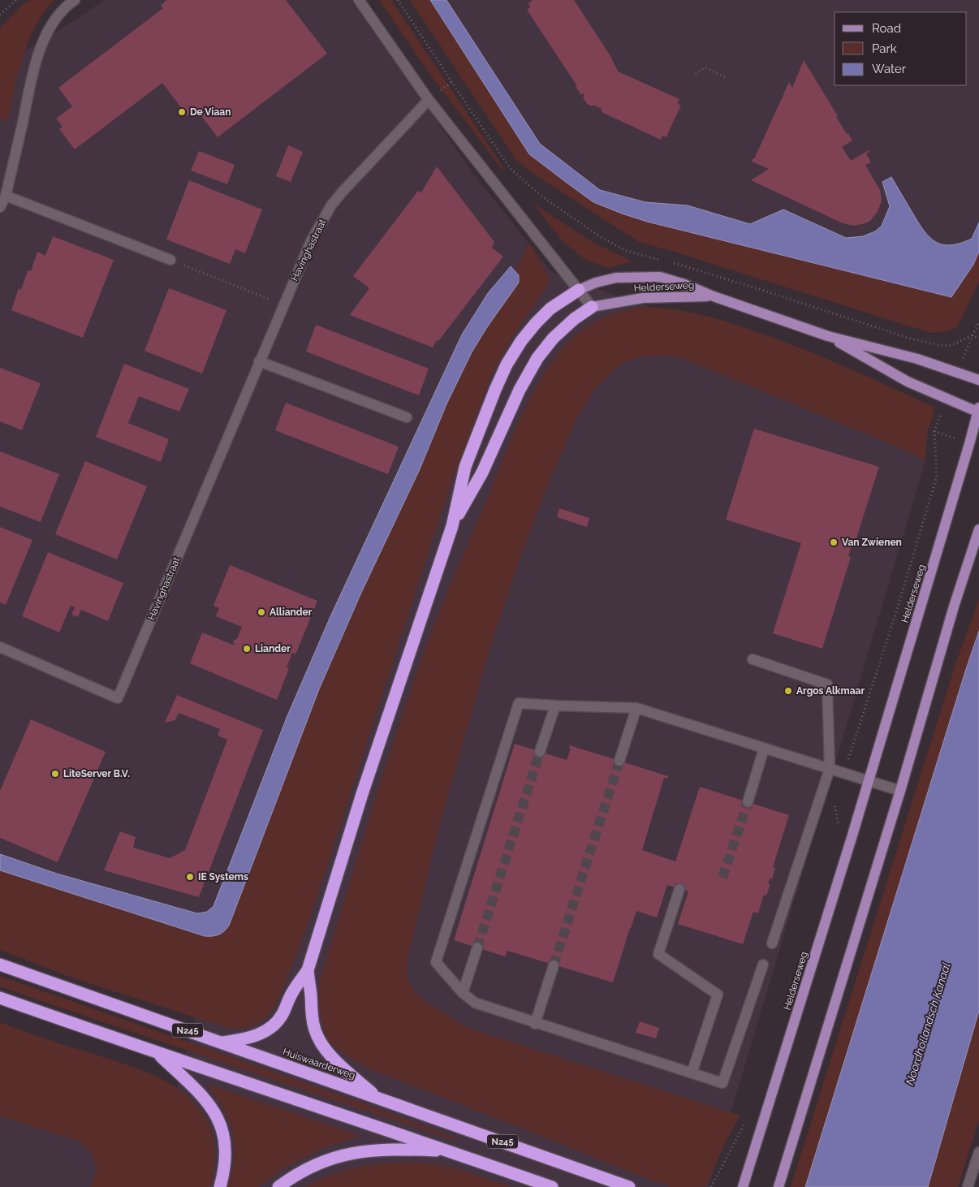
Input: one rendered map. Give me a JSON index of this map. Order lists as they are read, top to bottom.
{
  "streets": {
    "highway": ["N245", "Huiswaarderweg"],
    "main road": ["Helderseweg"],
    "street": ["Havinghastraat"]
  },
  "water": ["Noordhollandsch Kanaal"],
  "places": [
    "De Viaan",
    "Van Zwienen",
    "Alliander",
    "Liander",
    "Argos Alkmaar",
    "LiteServer B.V.",
    "IE Systems"
  ],
  "legend": ["Road", "Park", "Water"]
}
